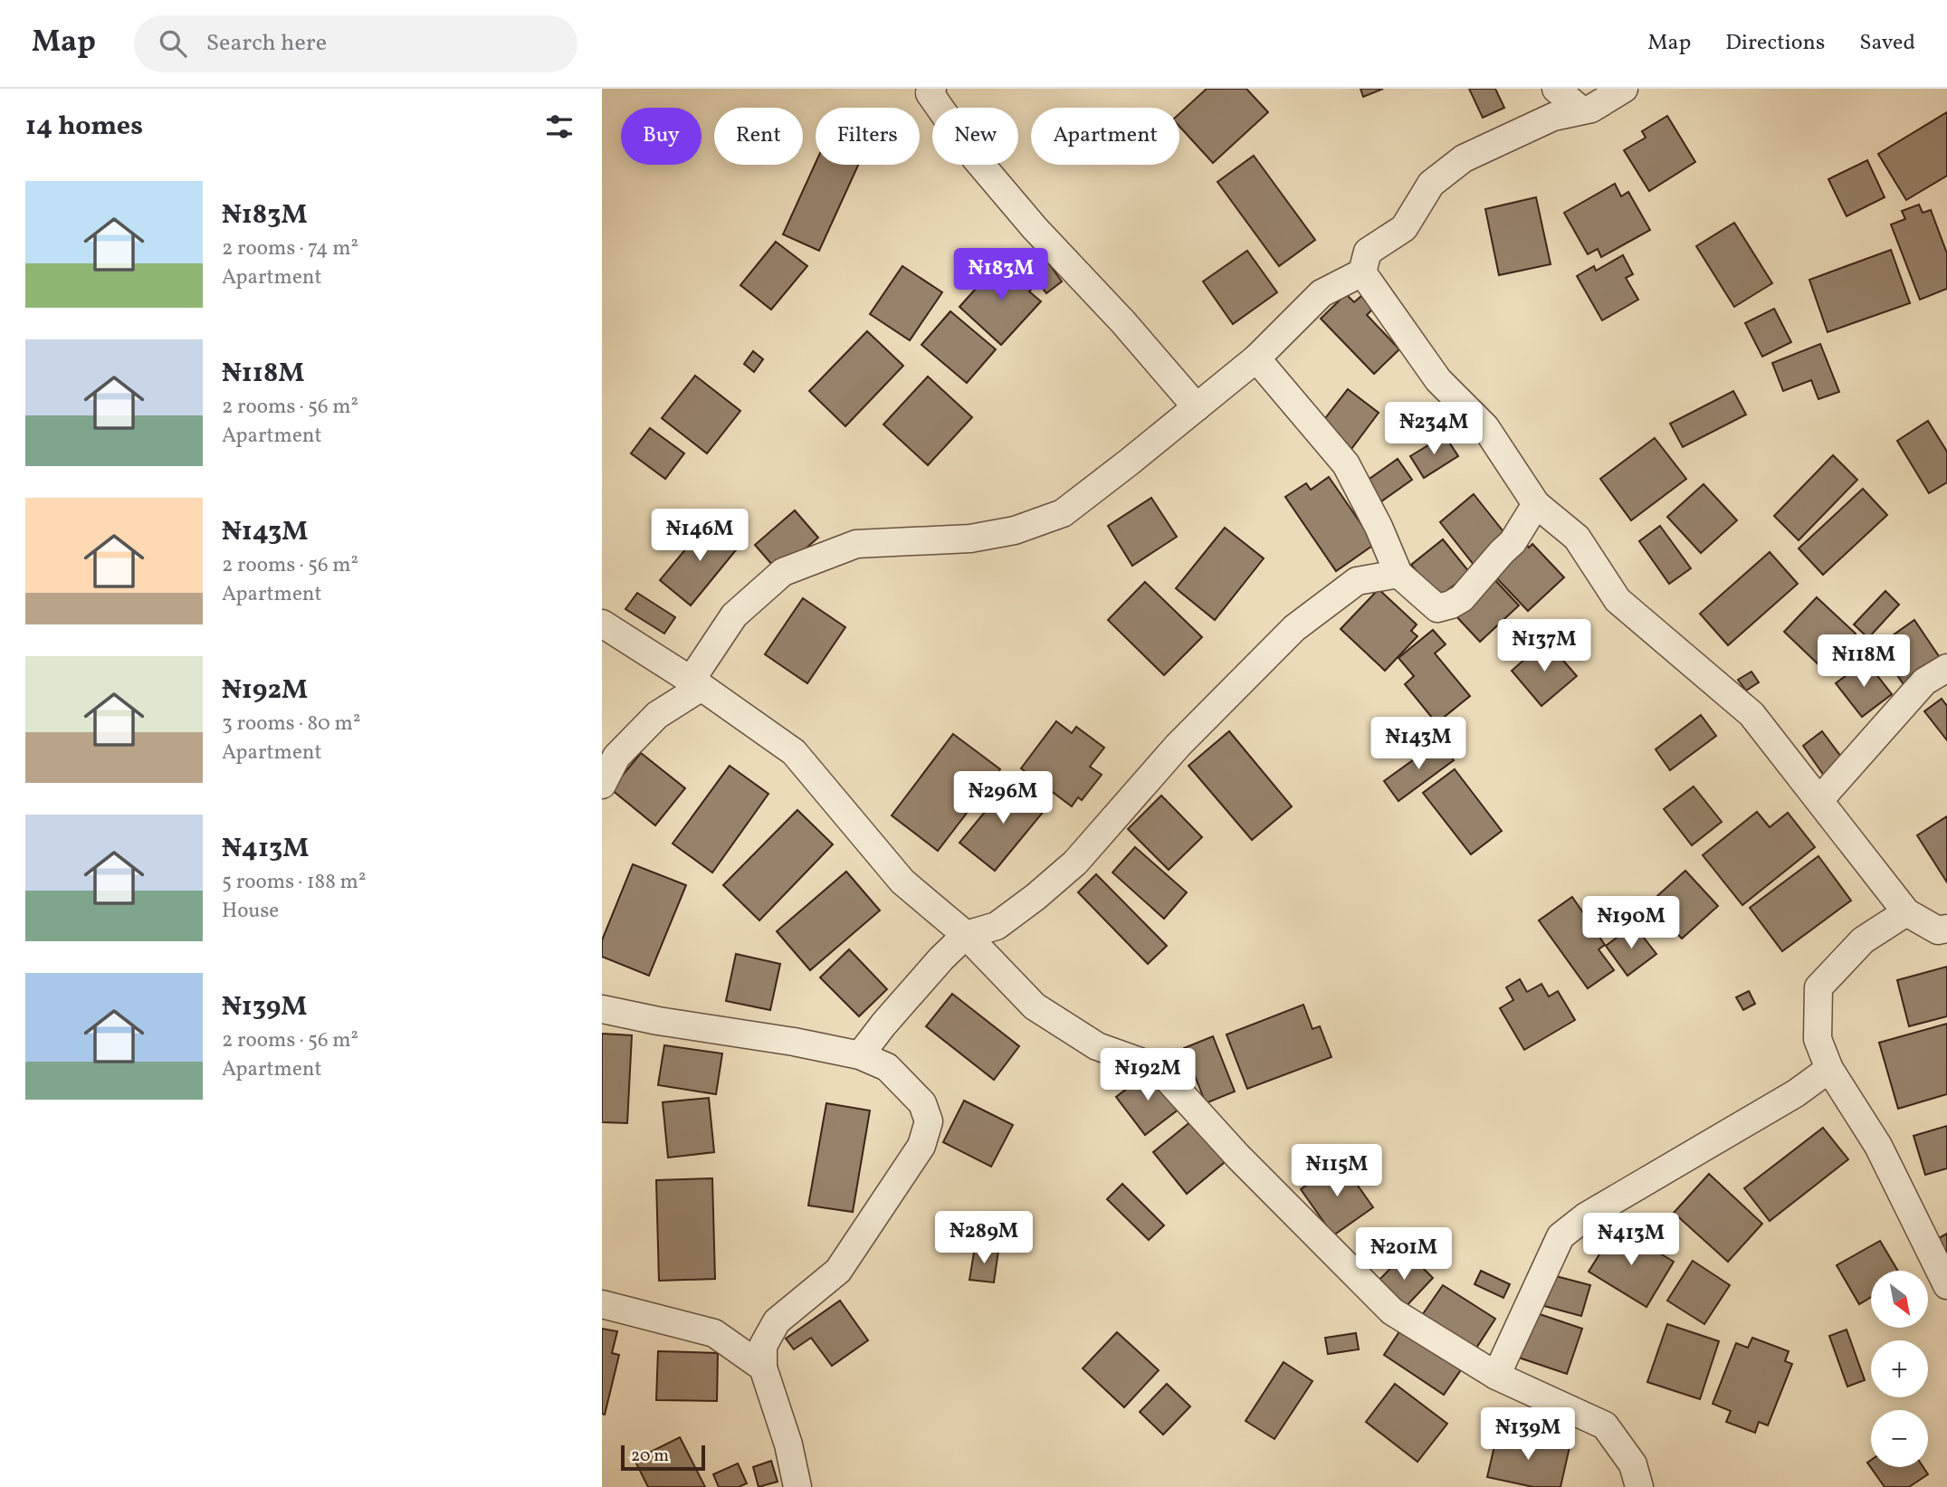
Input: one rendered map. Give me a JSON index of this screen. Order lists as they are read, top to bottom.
{
  "scale_bar": "20 m",
  "north": "bottom right",
  "page": {
    "header": "Map",
    "search": "Search here",
    "nav": ["Map", "Directions", "Saved"],
    "heading": "14 homes",
    "chip": [
      "Buy",
      "Rent",
      "Filters",
      "New",
      "Apartment"
    ],
    "list": [
      {
        "name": "₦183M",
        "note": "2 rooms · 74 m² · Apartment"
      },
      {
        "name": "₦118M",
        "note": "2 rooms · 56 m² · Apartment"
      },
      {
        "name": "₦143M",
        "note": "2 rooms · 56 m² · Apartment"
      },
      {
        "name": "₦192M",
        "note": "3 rooms · 80 m² · Apartment"
      },
      {
        "name": "₦413M",
        "note": "5 rooms · 188 m² · House"
      },
      {
        "name": "₦139M",
        "note": "2 rooms · 56 m² · Apartment"
      }
    ],
    "price": [
      "₦183M",
      "₦234M",
      "₦146M",
      "₦137M",
      "₦118M",
      "₦143M",
      "₦296M",
      "₦190M",
      "₦192M",
      "₦115M",
      "₦289M",
      "₦413M",
      "₦201M",
      "₦139M"
    ],
    "map_buttons": ["+", "−"],
    "scale": "20 m"
  }
}
